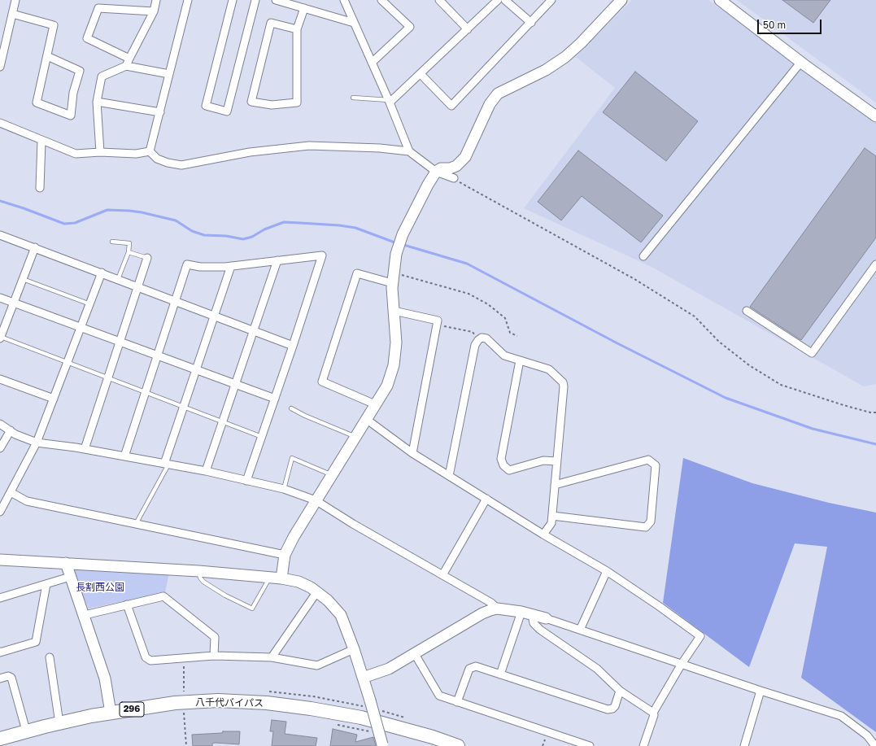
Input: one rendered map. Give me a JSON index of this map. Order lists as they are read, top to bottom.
{
  "streets": {
    "highway": ["八千代バイパス", "296"]
  },
  "parks": ["長割西公園"],
  "scale_bar": "50 m"
}
